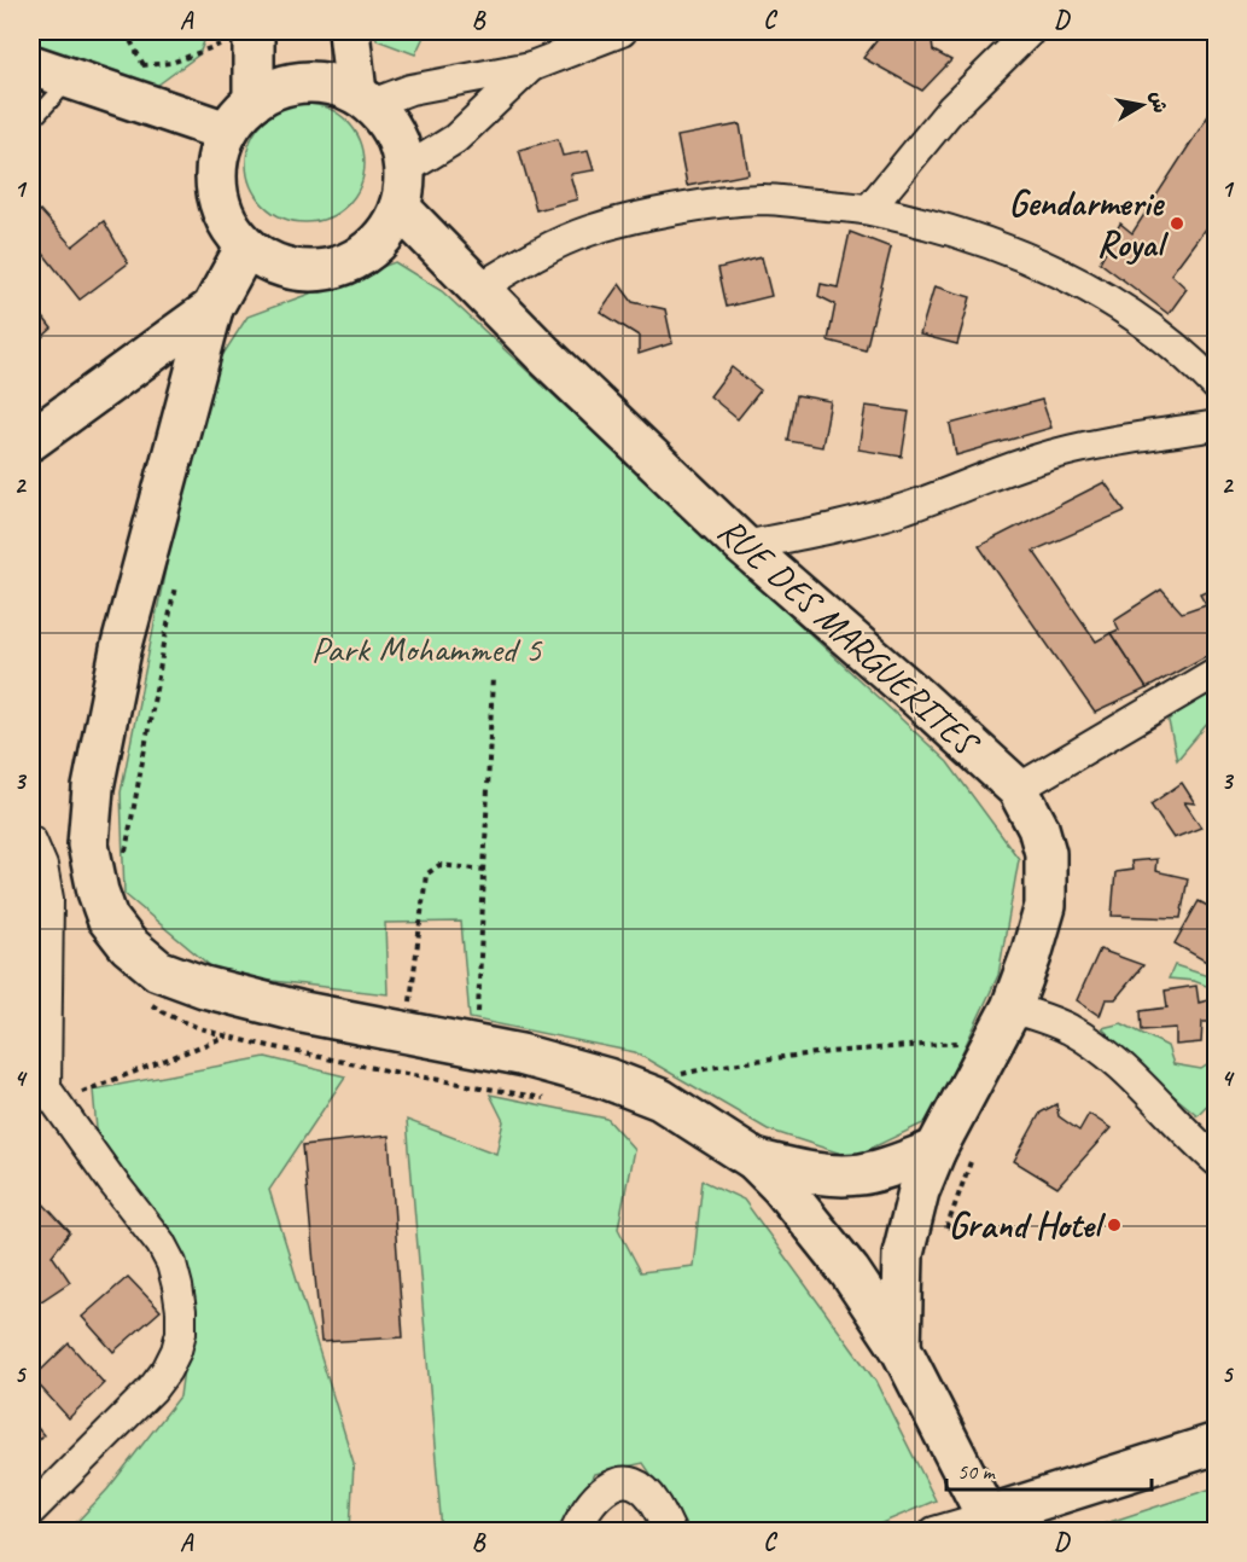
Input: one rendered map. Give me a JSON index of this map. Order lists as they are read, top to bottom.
{
  "streets": {
    "main road": ["RUE DES MARGUERITES"]
  },
  "parks": ["Park Mohammed 5"],
  "places": ["Gendarmerie Royal", "Grand Hotel"],
  "scale_bar": "50 m",
  "north": "right",
  "grid": {
    "columns": [
      "A",
      "B",
      "C",
      "D"
    ],
    "rows": [
      "1",
      "2",
      "3",
      "4",
      "5"
    ]
  }
}
